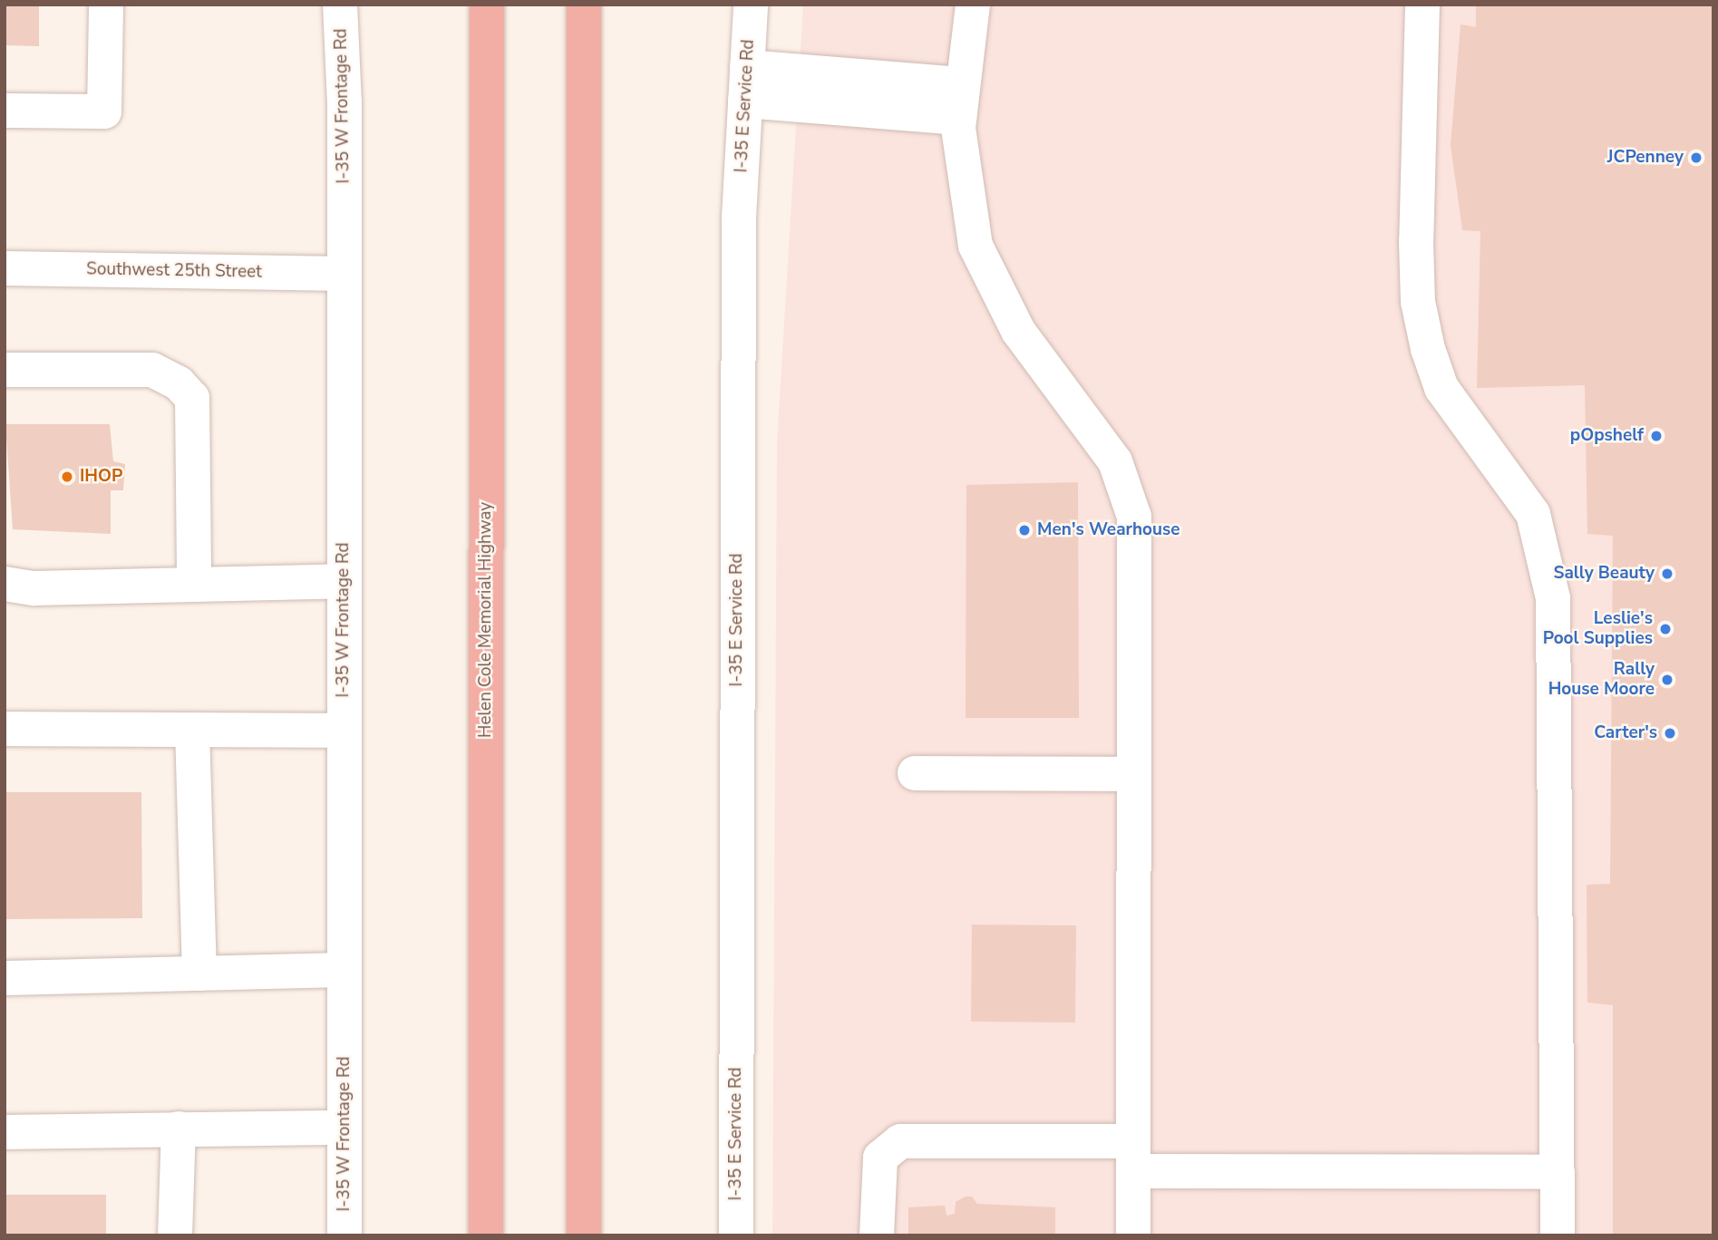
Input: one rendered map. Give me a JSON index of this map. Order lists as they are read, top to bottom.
{
  "streets": {
    "highway": ["Helen Cole Memorial Highway"],
    "street": ["I-35 W Frontage Rd", "I-35 E Service Rd", "Southwest 25th Street"]
  },
  "crossings": [
    ["I-35 W Frontage Rd", "Southwest 25th Street"]
  ],
  "places": [
    "JCPenney",
    "pOpshelf",
    "IHOP",
    "Men's Wearhouse",
    "Sally Beauty",
    "Leslie's Pool Supplies",
    "Rally House Moore",
    "Carter's"
  ]
}
